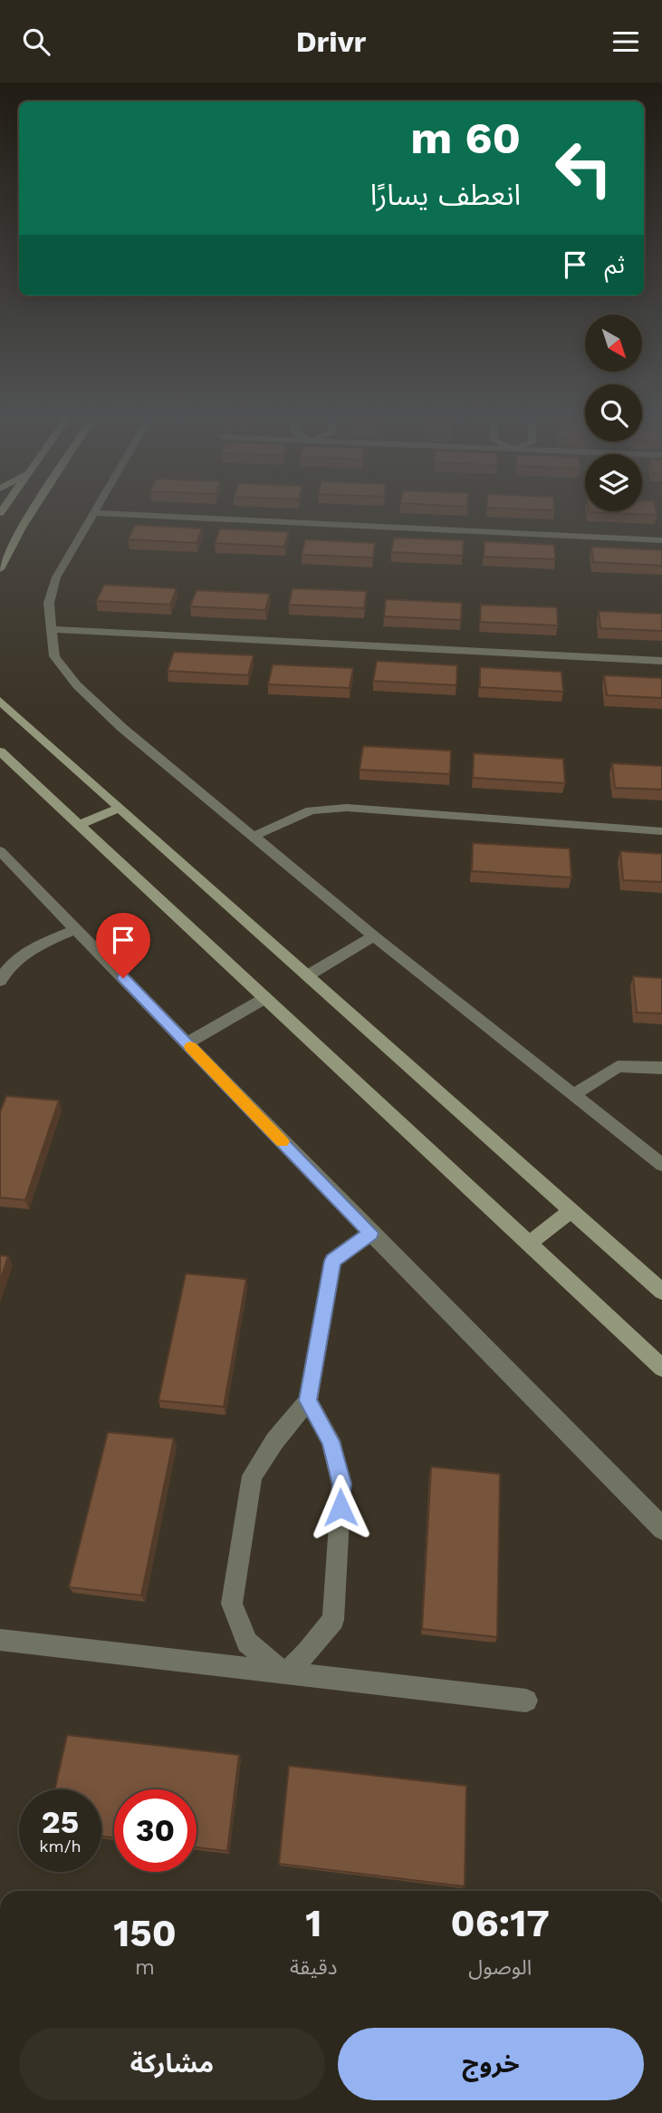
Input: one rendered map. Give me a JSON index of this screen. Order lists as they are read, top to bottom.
{
  "north": "bottom right",
  "page": {
    "header": "Drivr",
    "turn": ["60 m", "انعطف يسارًا"],
    "then": "ثم",
    "speed": "25 km/h",
    "limit": "30",
    "eta": [
      "06:17",
      "الوصول",
      "1",
      "دقيقة",
      "150",
      "m"
    ],
    "buttons": ["خروج", "مشاركة"]
  }
}
